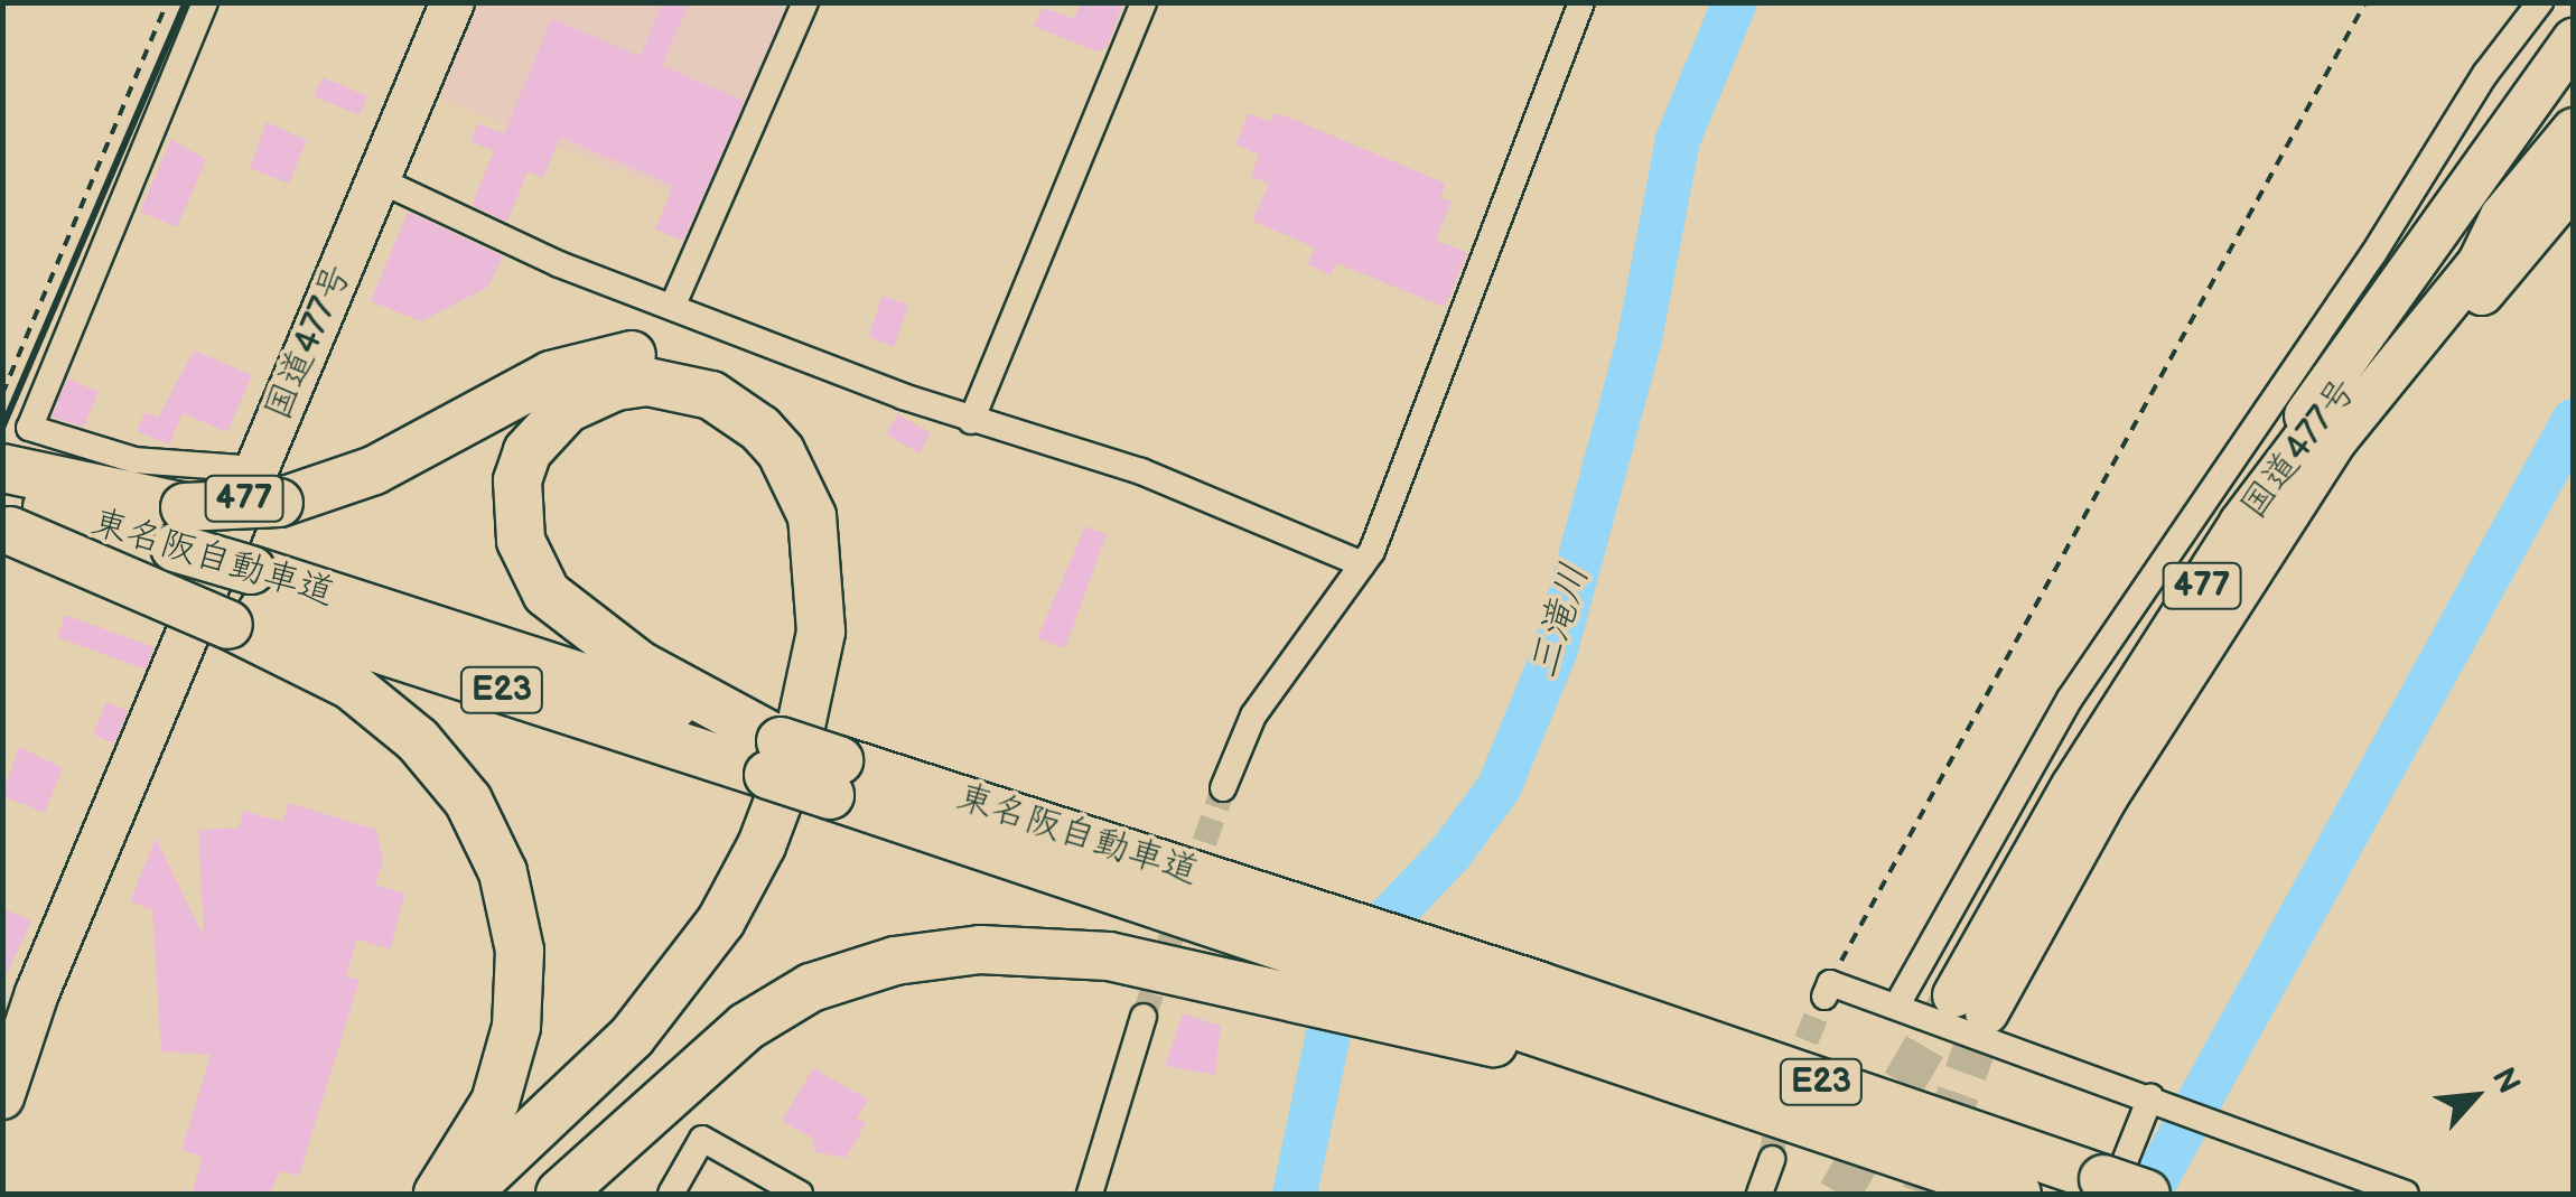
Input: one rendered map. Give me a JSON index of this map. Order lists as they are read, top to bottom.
{
  "streets": {
    "highway": [
      "国道477号",
      "477",
      "東名阪自動車道",
      "E23"
    ]
  },
  "crossings": [
    ["国道477号", "477"]
  ],
  "water": ["三滝川"],
  "north": "top right"
}
